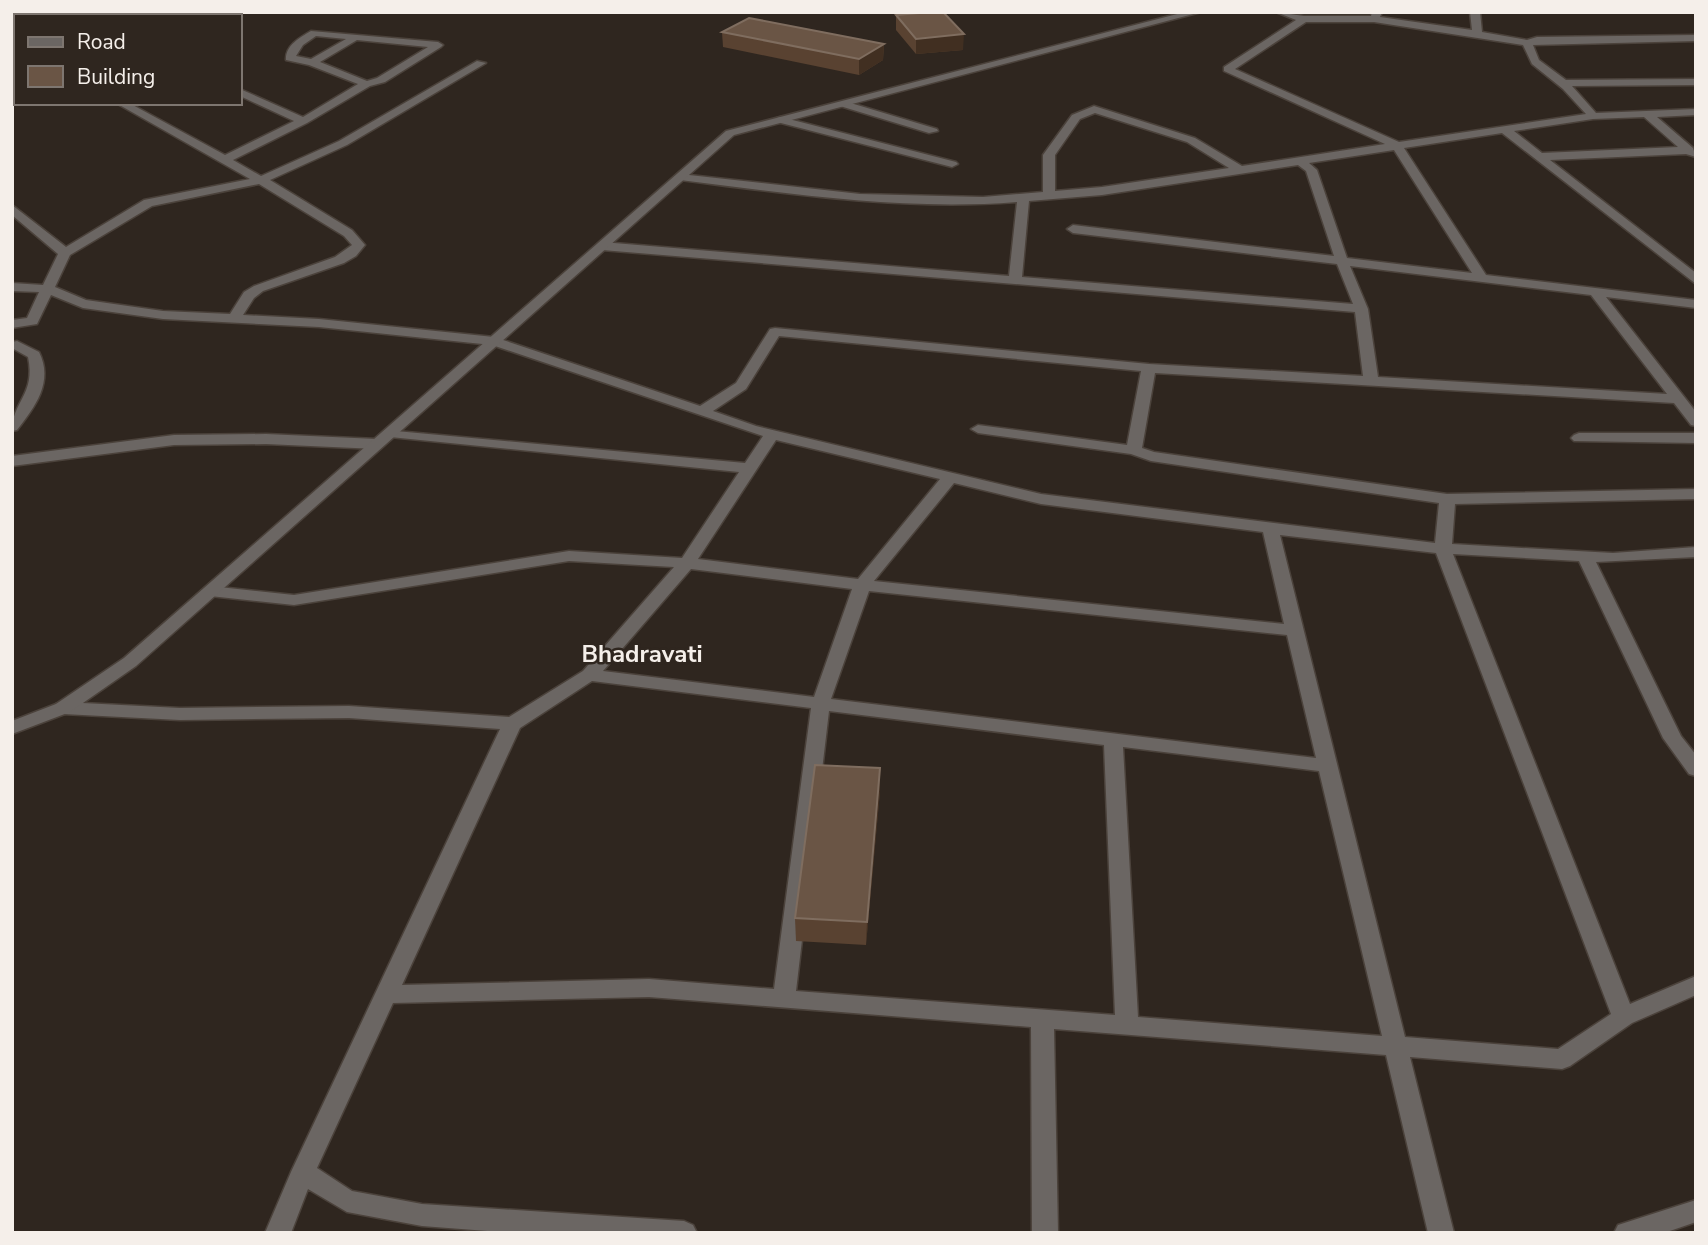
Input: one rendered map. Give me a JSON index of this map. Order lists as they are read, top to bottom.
{
  "districts": ["Bhadravati"],
  "legend": ["Road", "Building"]
}
